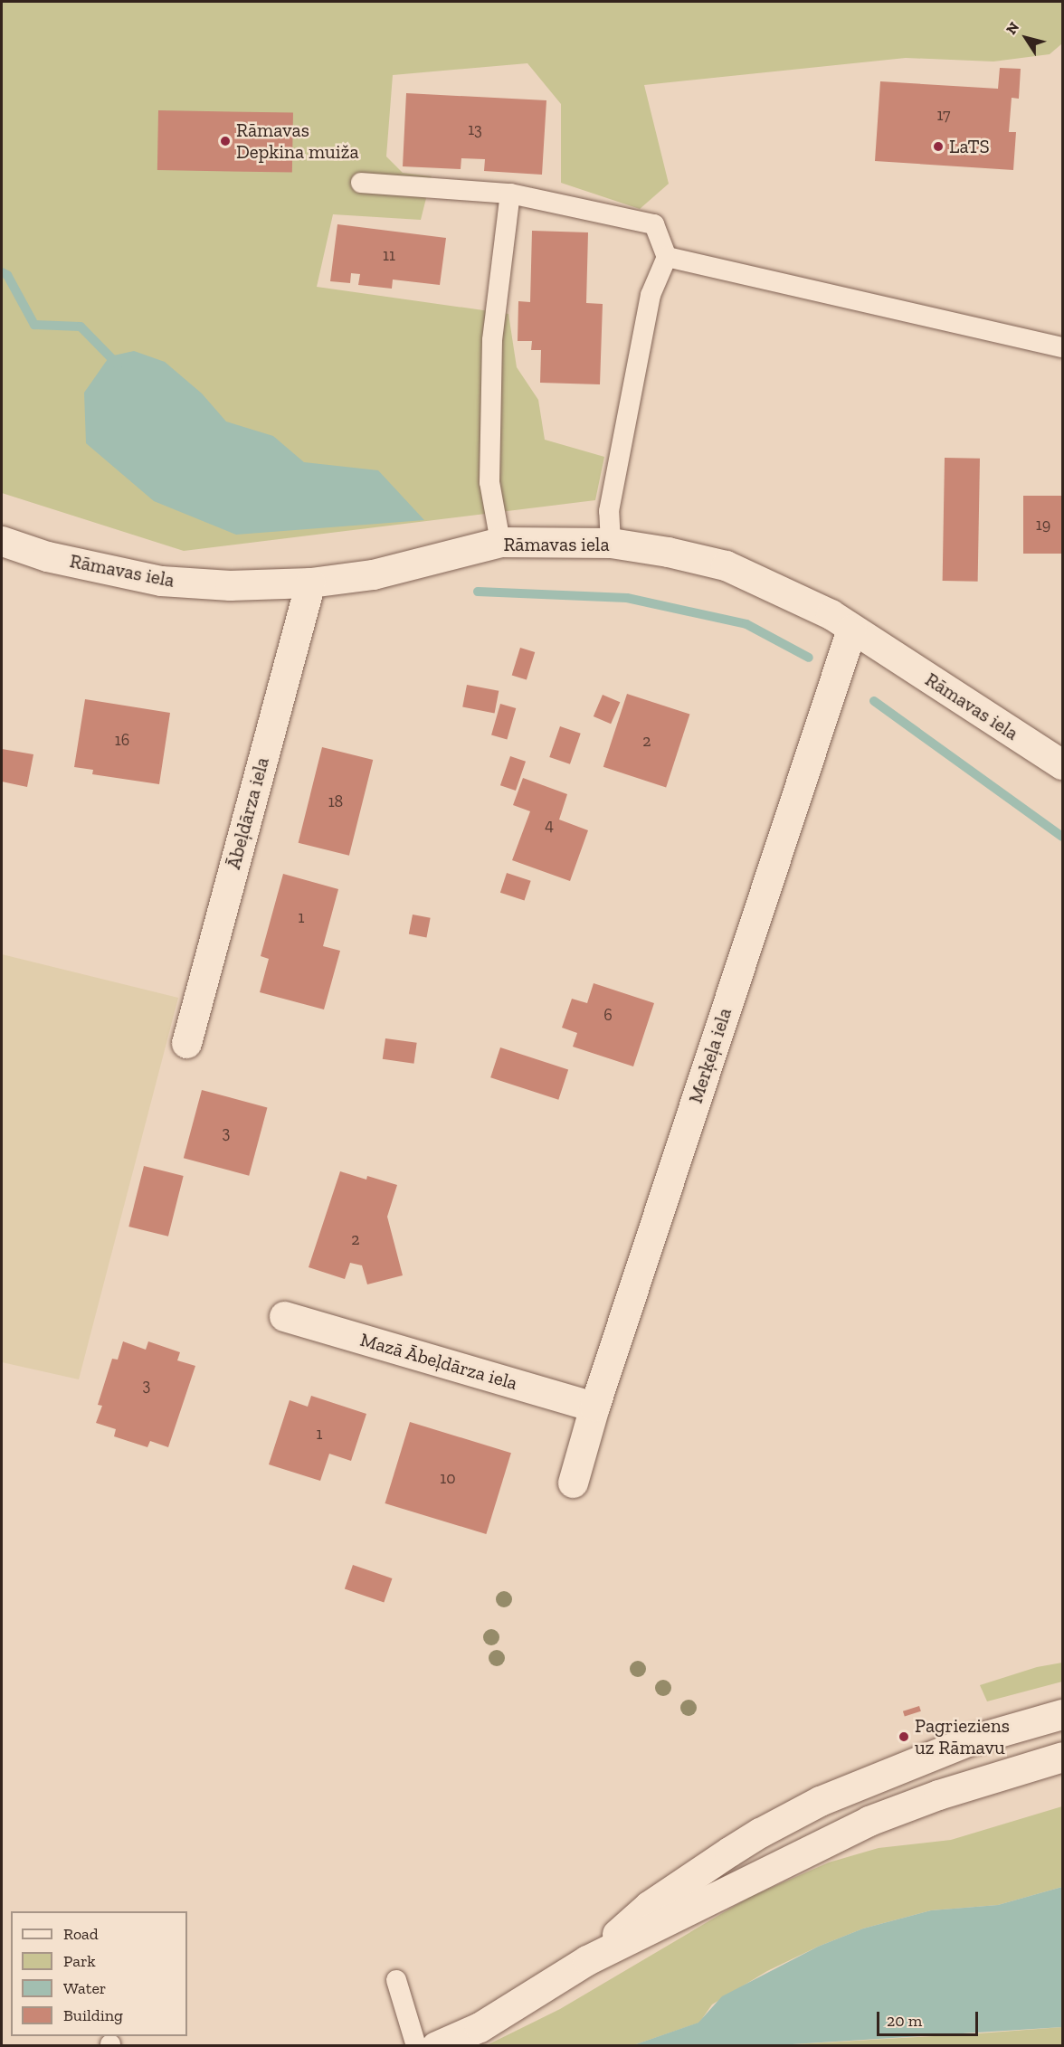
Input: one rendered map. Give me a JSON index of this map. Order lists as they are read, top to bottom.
{
  "streets": {
    "street": [
      "Rāmavas iela",
      "Ābeļdārza iela",
      "Merķeļa iela",
      "Mazā Ābeļdārza iela"
    ]
  },
  "crossings": [
    ["Rāmavas iela", "Ābeļdārza iela"],
    ["Rāmavas iela", "Merķeļa iela"],
    ["Merķeļa iela", "Mazā Ābeļdārza iela"]
  ],
  "places": ["Rāmavas Depkina muiža", "LaTS", "Pagrieziens uz Rāmavu"],
  "house_numbers": [
    "17",
    "13",
    "11",
    "19",
    "16",
    "2",
    "18",
    "4",
    "1",
    "6",
    "3",
    "2",
    "3",
    "1",
    "10"
  ],
  "legend": [
    "Road",
    "Park",
    "Water",
    "Building"
  ],
  "scale_bar": "20 m",
  "north": "top left"
}
